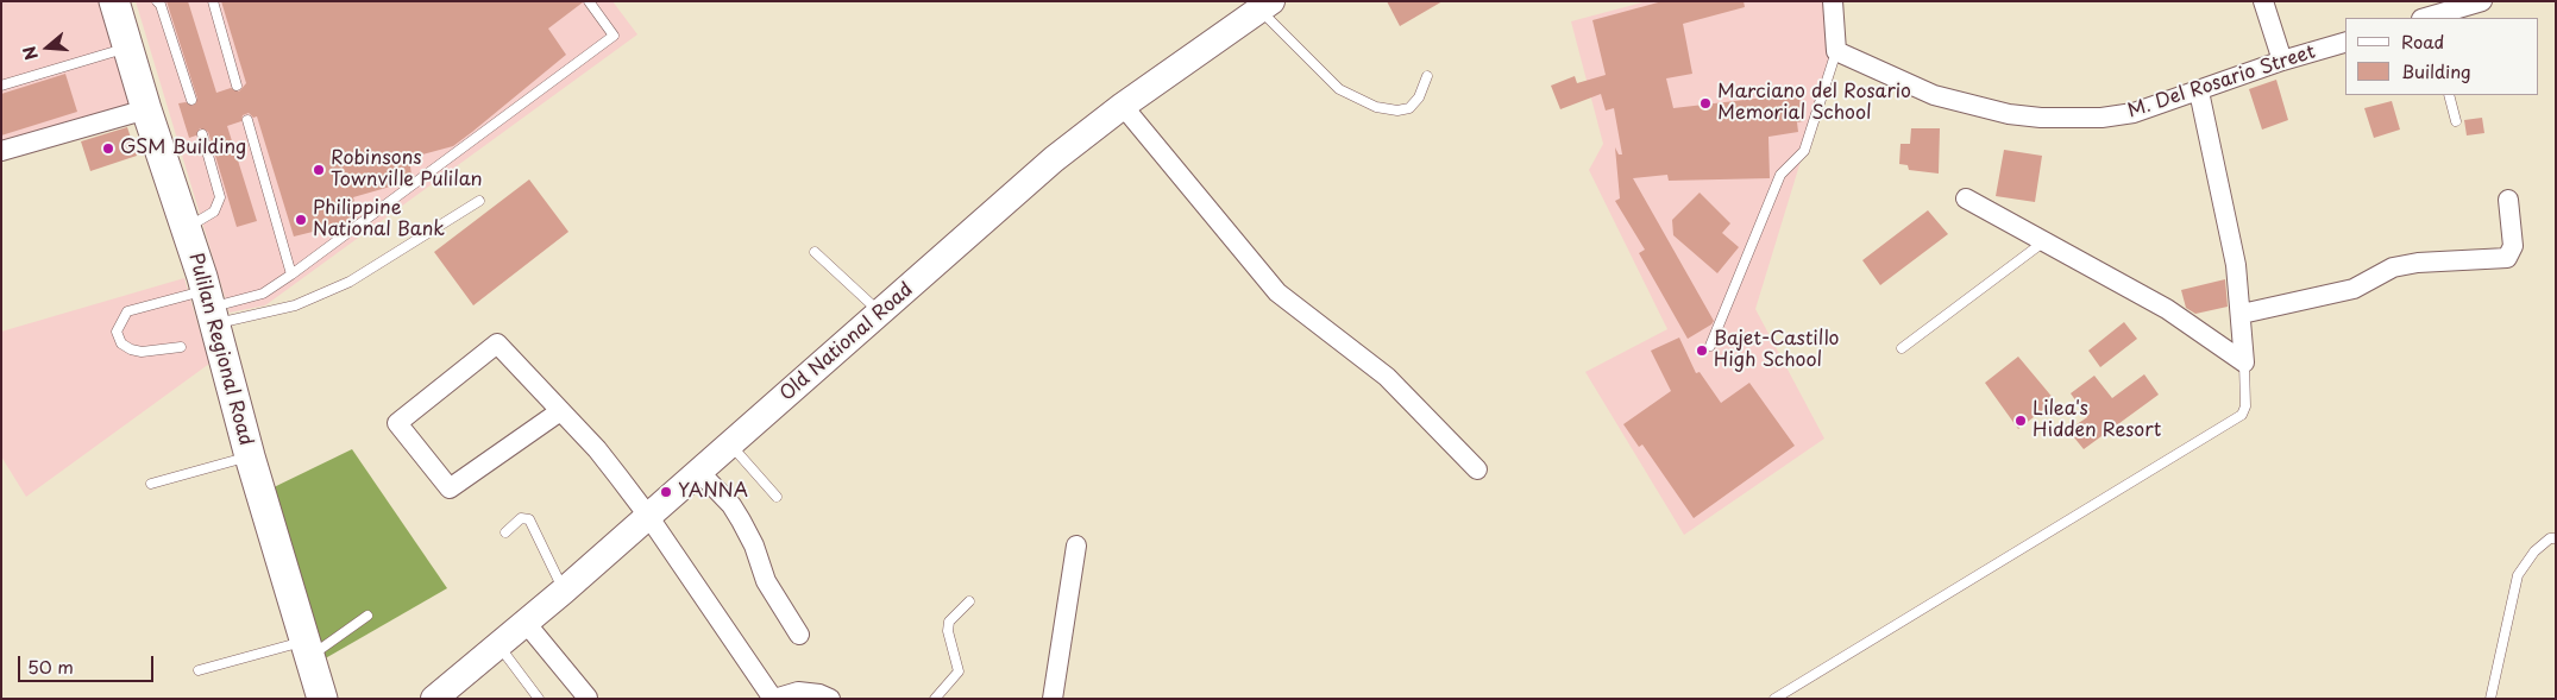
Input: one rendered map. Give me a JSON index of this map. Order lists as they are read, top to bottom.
{
  "streets": {
    "main road": ["Old National Road", "Pulilan Regional Road"],
    "street": ["M. Del Rosario Street"]
  },
  "places": [
    "Marciano del Rosario Memorial School",
    "GSM Building",
    "Robinsons Townville Pulilan",
    "Philippine National Bank",
    "Bajet-Castillo High School",
    "Lilea's Hidden Resort",
    "YANNA"
  ],
  "legend": ["Road", "Building"],
  "scale_bar": "50 m",
  "north": "left"
}
